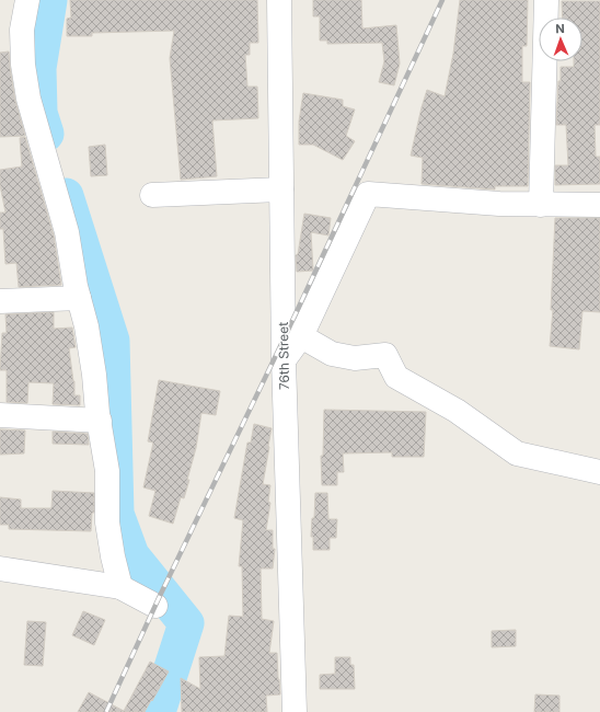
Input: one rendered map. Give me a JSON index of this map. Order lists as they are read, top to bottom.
{
  "streets": {
    "street": ["76th Street"]
  },
  "north": "top"
}
